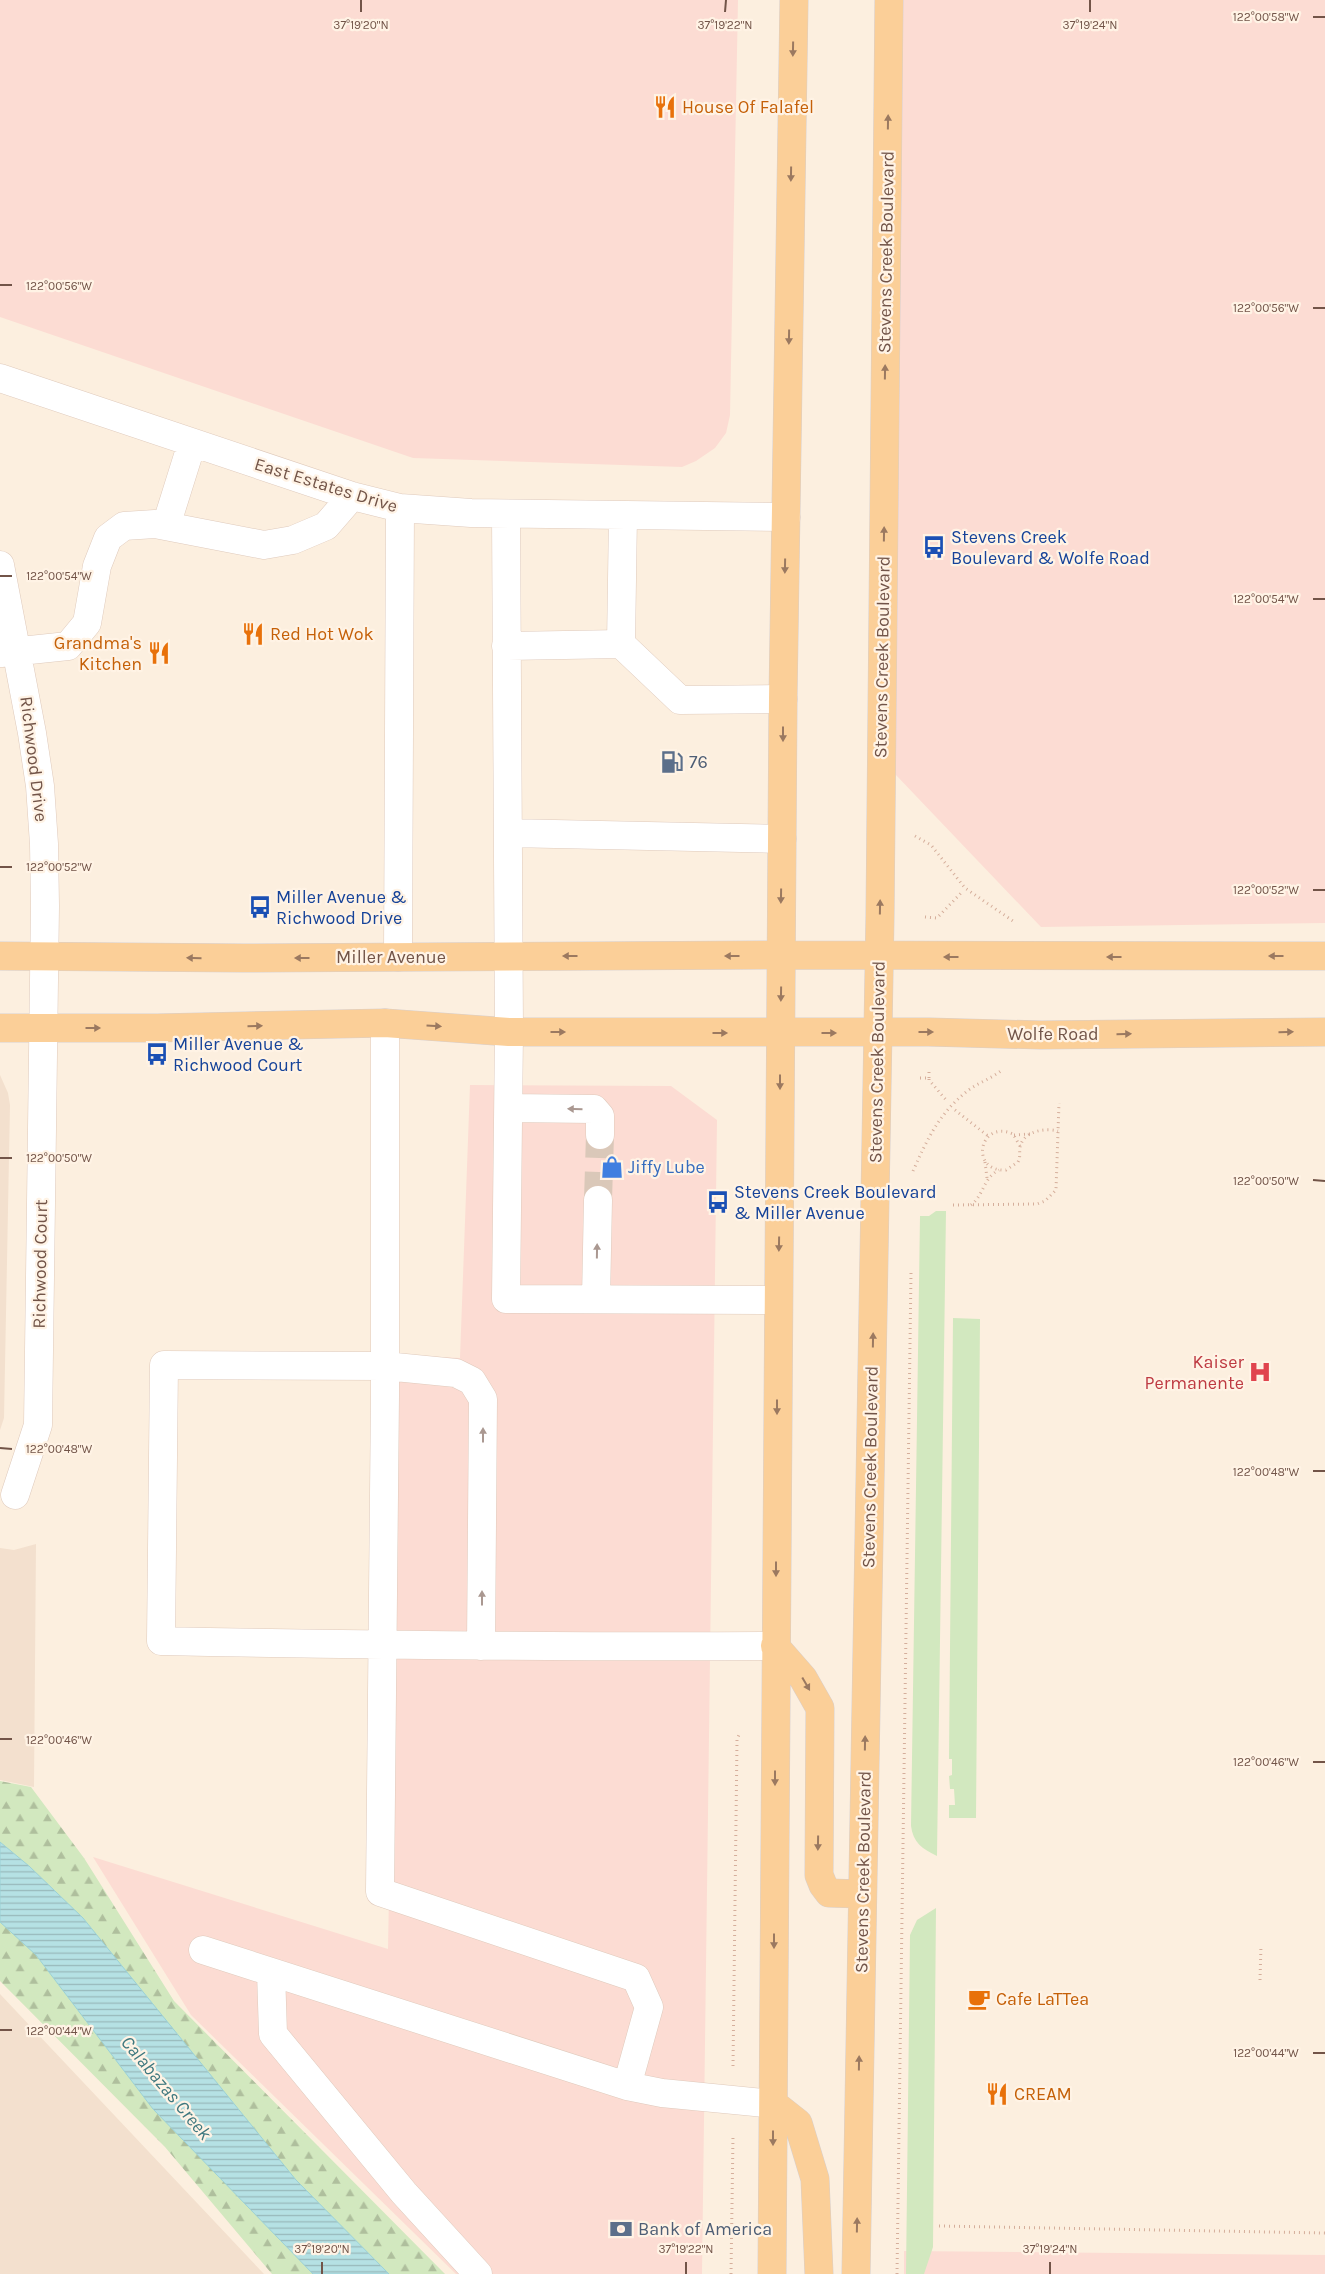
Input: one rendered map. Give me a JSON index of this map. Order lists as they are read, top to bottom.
{
  "streets": {
    "main road": ["Stevens Creek Boulevard", "Miller Avenue", "Wolfe Road"],
    "street": ["East Estates Drive", "Richwood Drive", "Richwood Court"]
  },
  "crossings": [
    ["Stevens Creek Boulevard", "Wolfe Road"],
    ["Richwood Drive", "Miller Avenue"],
    ["Richwood Drive", "Richwood Court"]
  ],
  "water": ["Calabazas Creek"],
  "places": {
    "restaurant": [
      "House Of Falafel",
      "Red Hot Wok",
      "Grandma's Kitchen",
      "CREAM"
    ],
    "bus stop": [
      "Stevens Creek Boulevard & Wolfe Road",
      "Miller Avenue & Richwood Drive",
      "Miller Avenue & Richwood Court",
      "Stevens Creek Boulevard & Miller Avenue"
    ],
    "fuel station": ["76"],
    "shop": ["Jiffy Lube"],
    "hospital": ["Kaiser Permanente"],
    "cafe": ["Cafe LaTTea"],
    "bank": ["Bank of America"]
  },
  "coordinates": [
    "122°00'58\"W",
    "37°19'20\"N",
    "37°19'22\"N",
    "37°19'24\"N",
    "122°00'56\"W",
    "122°00'54\"W",
    "122°00'52\"W",
    "122°00'50\"W",
    "122°00'48\"W",
    "122°00'46\"W",
    "122°00'44\"W"
  ]
}
